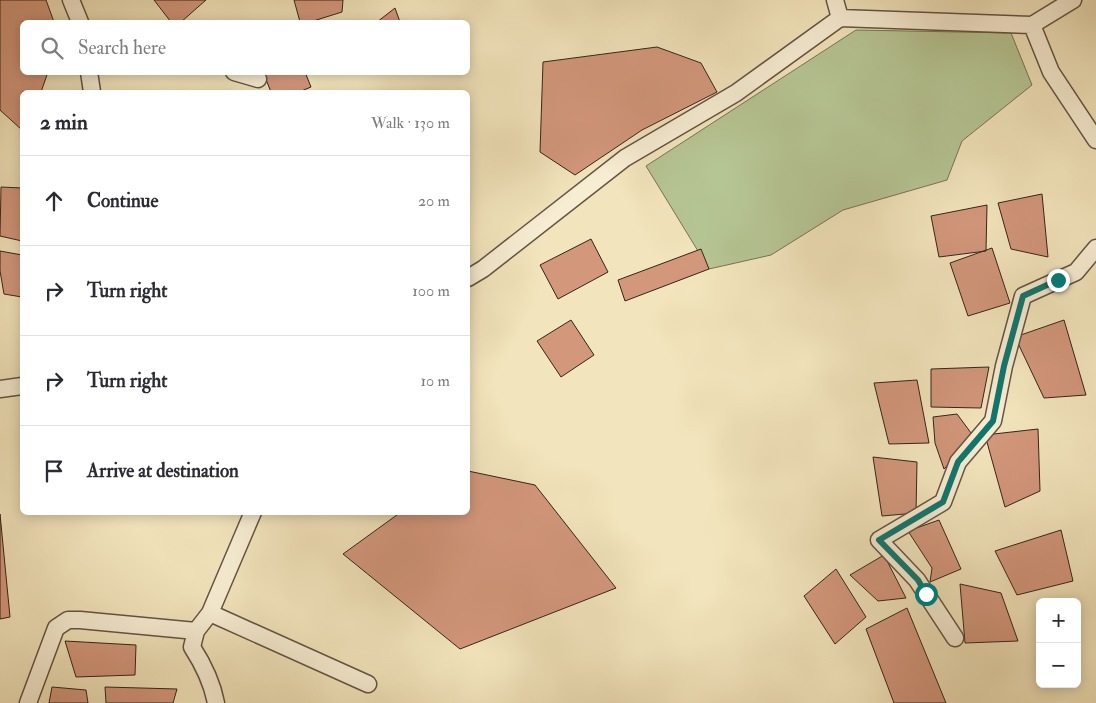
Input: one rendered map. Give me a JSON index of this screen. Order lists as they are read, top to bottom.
{
  "page": {
    "search": "Search here",
    "heading": ["2 min", "Walk · 130 m"],
    "list": [
      ["Continue", "20 m"],
      ["Turn right", "100 m"],
      ["Turn right", "10 m"],
      "Arrive at destination"
    ],
    "map_buttons": ["+", "−"]
  }
}
